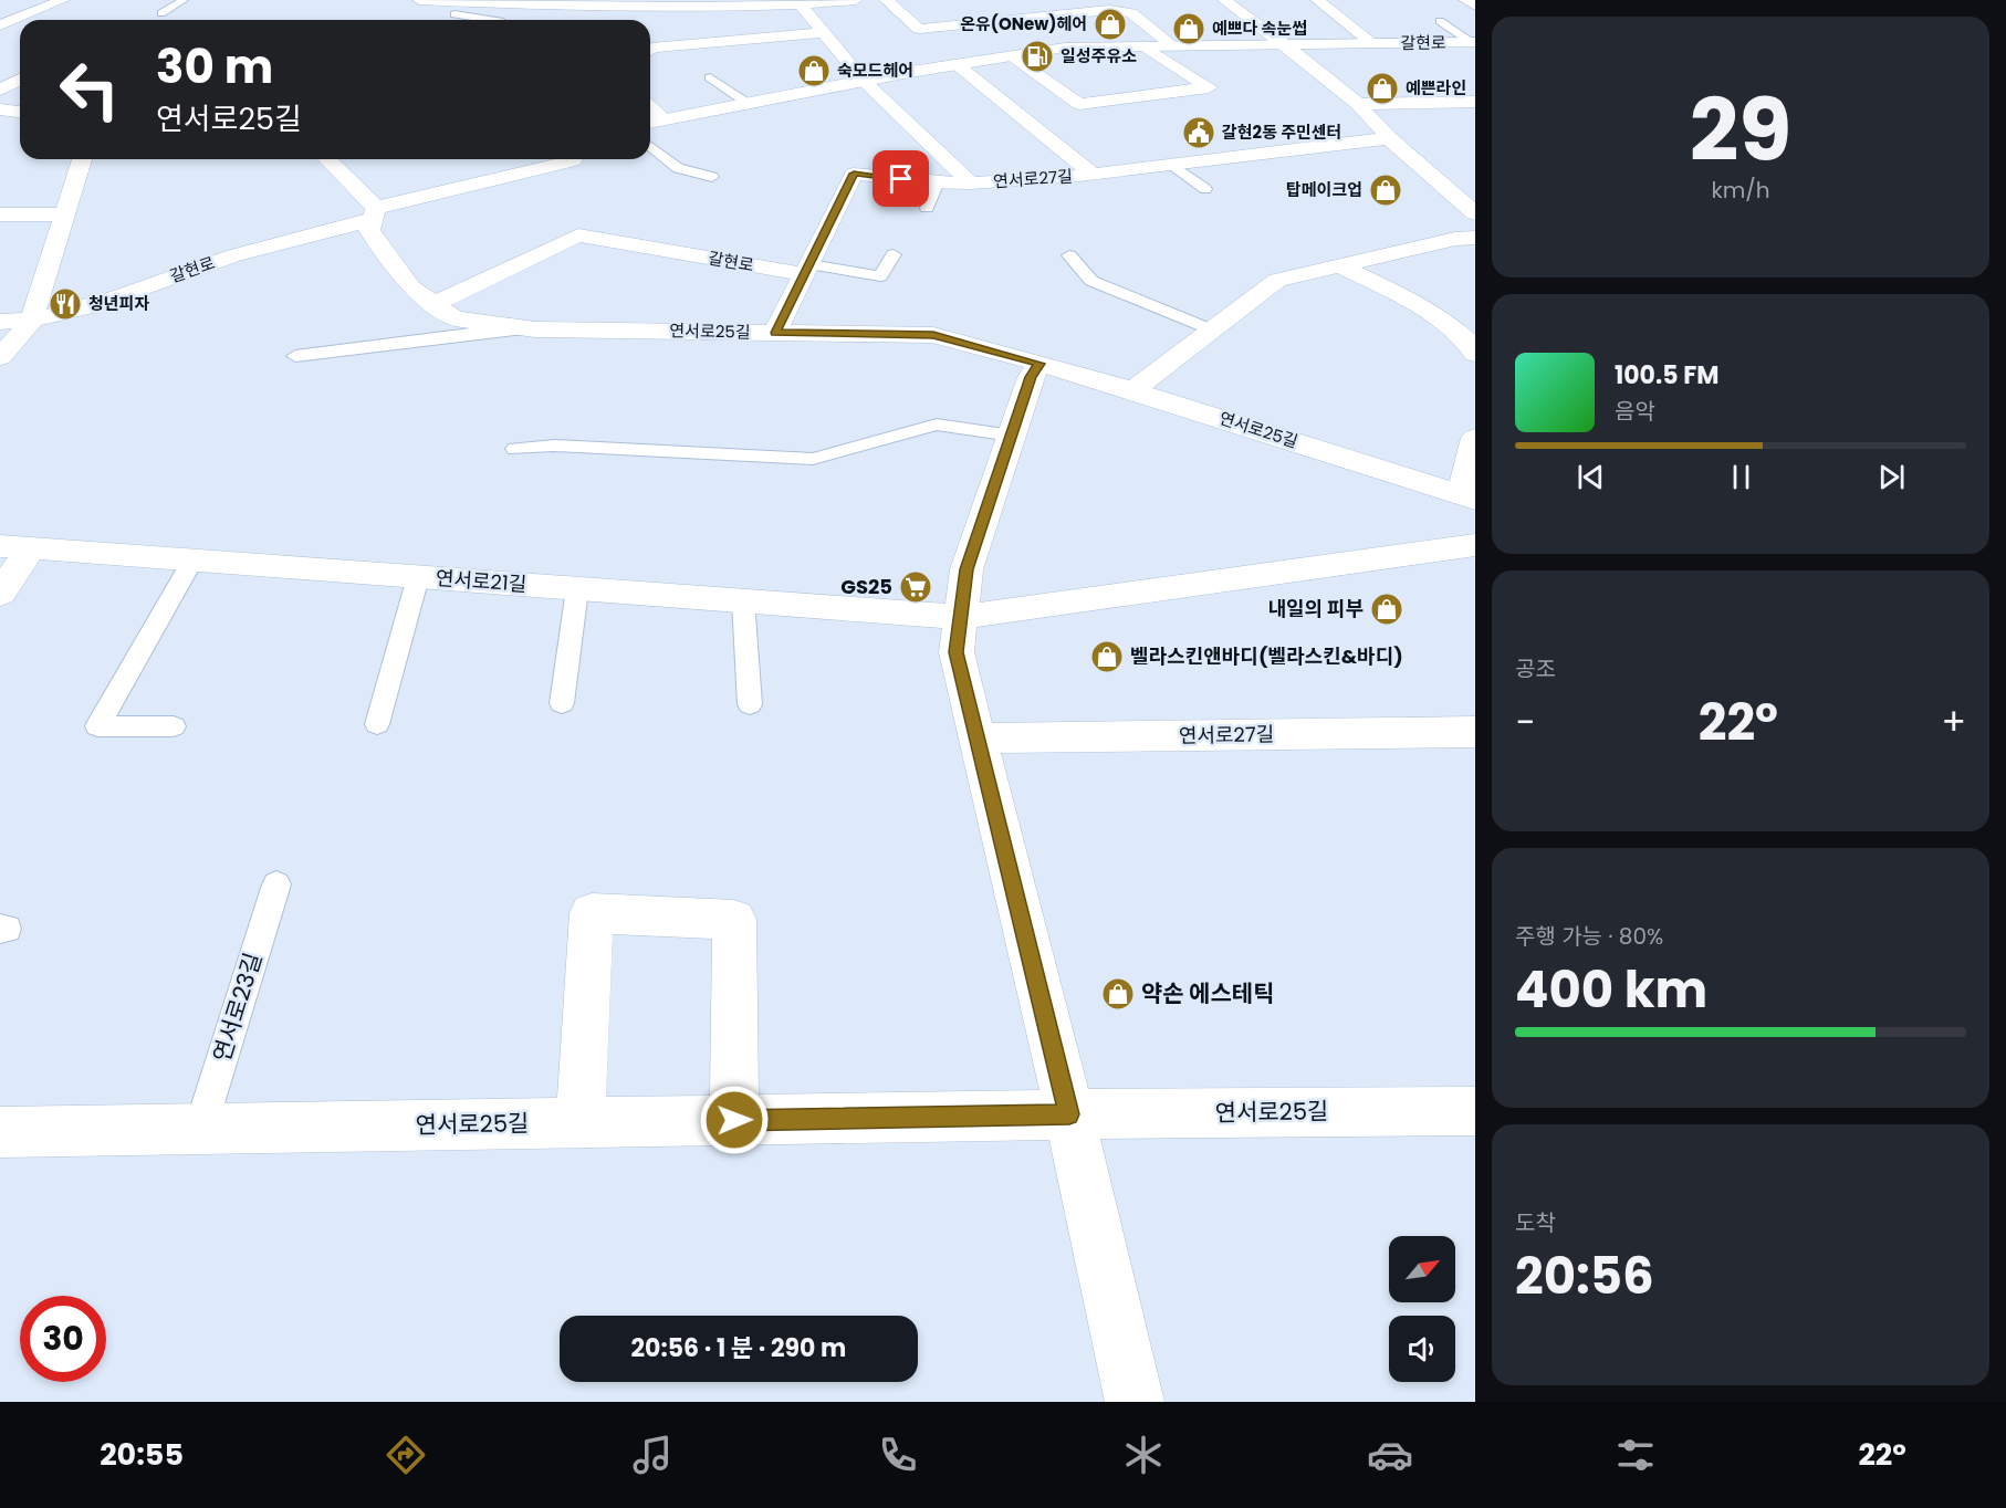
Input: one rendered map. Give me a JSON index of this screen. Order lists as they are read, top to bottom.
{
  "streets": {
    "street": [
      "갈현로",
      "연서로27길",
      "연서로25길",
      "연서로21길"
    ],
    "lane": ["연서로23길"]
  },
  "crossings": [
    ["갈현로", "연서로27길"],
    ["연서로27길", "연서로25길"],
    ["연서로25길", "연서로23길"]
  ],
  "places": {
    "shop": [
      "온유(ONew)헤어",
      "예쁘다 속눈썹",
      "숙모드헤어",
      "예쁜라인",
      "탑메이크업",
      "내일의 피부",
      "벨라스킨앤바디(벨라스킨&바디)",
      "약손 에스테틱"
    ],
    "fuel station": ["일성주유소"],
    "public building": ["갈현2동 주민센터"],
    "restaurant": ["청년피자"],
    "supermarket": ["GS25"]
  },
  "north": "top right",
  "page": {
    "tile": [
      ["29", "km/h"],
      "공조",
      ["주행 가능 · 80%", "400 km"],
      ["도착", "20:56"]
    ],
    "turn": ["30 m", "연서로25길"],
    "song": ["100.5 FM", "음악"],
    "heat": ["−", "22°", "+"],
    "limit": "30",
    "trip": "20:56 · 1 분 · 290 m",
    "tabs": ["20:55", "22°"]
  }
}
